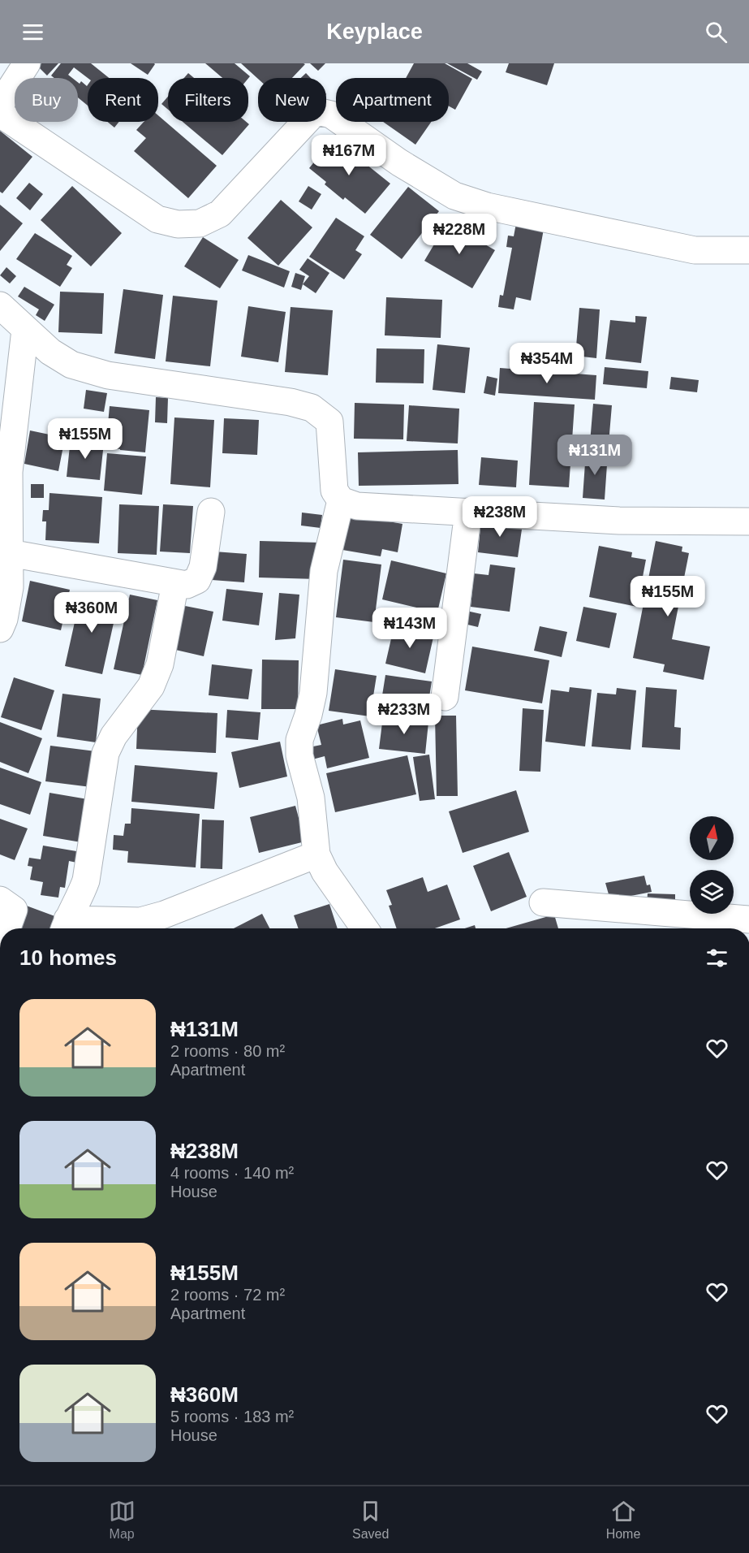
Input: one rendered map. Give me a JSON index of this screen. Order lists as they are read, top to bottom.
{
  "north": "top",
  "page": {
    "header": "Keyplace",
    "chip": [
      "Buy",
      "Rent",
      "Filters",
      "New",
      "Apartment"
    ],
    "price": [
      "₦167M",
      "₦228M",
      "₦354M",
      "₦155M",
      "₦131M",
      "₦238M",
      "₦155M",
      "₦360M",
      "₦143M",
      "₦233M"
    ],
    "heading": "10 homes",
    "list": [
      {
        "name": "₦131M",
        "note": "2 rooms · 80 m² · Apartment"
      },
      {
        "name": "₦238M",
        "note": "4 rooms · 140 m² · House"
      },
      {
        "name": "₦155M",
        "note": "2 rooms · 72 m² · Apartment"
      },
      {
        "name": "₦360M",
        "note": "5 rooms · 183 m² · House"
      }
    ],
    "tabs": ["Map", "Saved", "Home"]
  }
}
